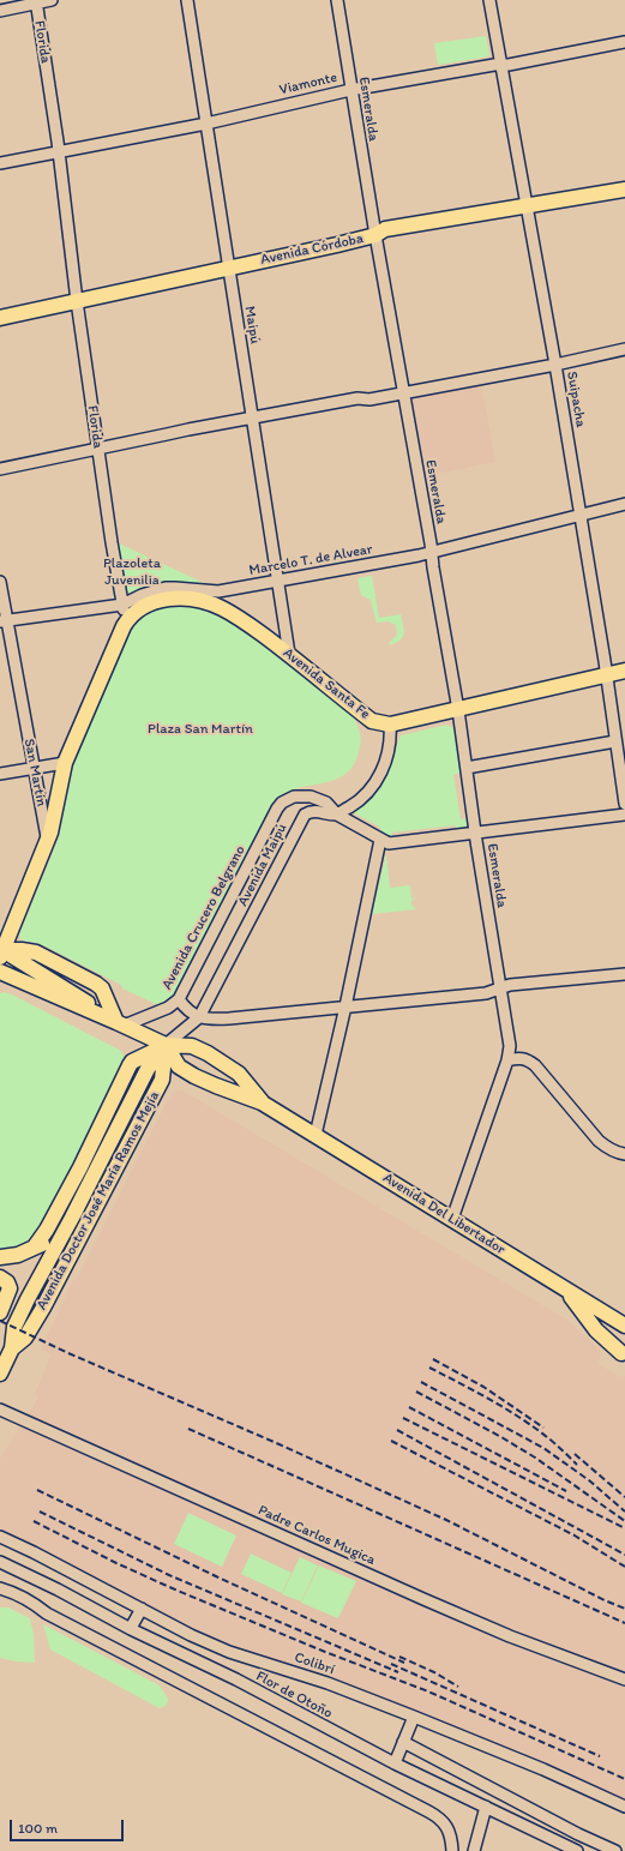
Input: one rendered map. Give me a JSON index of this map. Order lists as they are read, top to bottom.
{
  "streets": {
    "main road": [
      "Avenida Córdoba",
      "Avenida Santa Fe",
      "Avenida Doctor José María Ramos Mejía",
      "Avenida Del Libertador"
    ],
    "street": [
      "Florida",
      "Viamonte",
      "Esmeralda",
      "Maipú",
      "Suipacha",
      "Marcelo T. de Alvear",
      "San Martín",
      "Avenida Maipú",
      "Avenida Crucero Belgrano",
      "Padre Carlos Mugica",
      "Colibrí",
      "Flor de Otoño"
    ]
  },
  "crossings": [
    ["Florida", "Viamonte"],
    ["Florida", "Avenida Córdoba"],
    ["Florida", "Marcelo T. de Alvear"],
    ["Florida", "Avenida Santa Fe"],
    ["Viamonte", "Esmeralda"],
    ["Viamonte", "Maipú"],
    ["Viamonte", "Suipacha"],
    ["Esmeralda", "Avenida Córdoba"],
    ["Esmeralda", "Marcelo T. de Alvear"],
    ["Esmeralda", "Avenida Santa Fe"],
    ["Avenida Córdoba", "Maipú"],
    ["Avenida Córdoba", "Suipacha"],
    ["Maipú", "Marcelo T. de Alvear"],
    ["Maipú", "Avenida Santa Fe"],
    ["Suipacha", "Marcelo T. de Alvear"],
    ["Suipacha", "Avenida Santa Fe"],
    ["Marcelo T. de Alvear", "San Martín"],
    ["Avenida Maipú", "Avenida Doctor José María Ramos Mejía"],
    ["Avenida Maipú", "Avenida Del Libertador"],
    ["Avenida Crucero Belgrano", "Avenida Del Libertador"],
    ["Avenida Doctor José María Ramos Mejía", "Avenida Del Libertador"]
  ],
  "parks": ["Plazoleta Juvenilia", "Plaza San Martín"],
  "scale_bar": "100 m"
}
